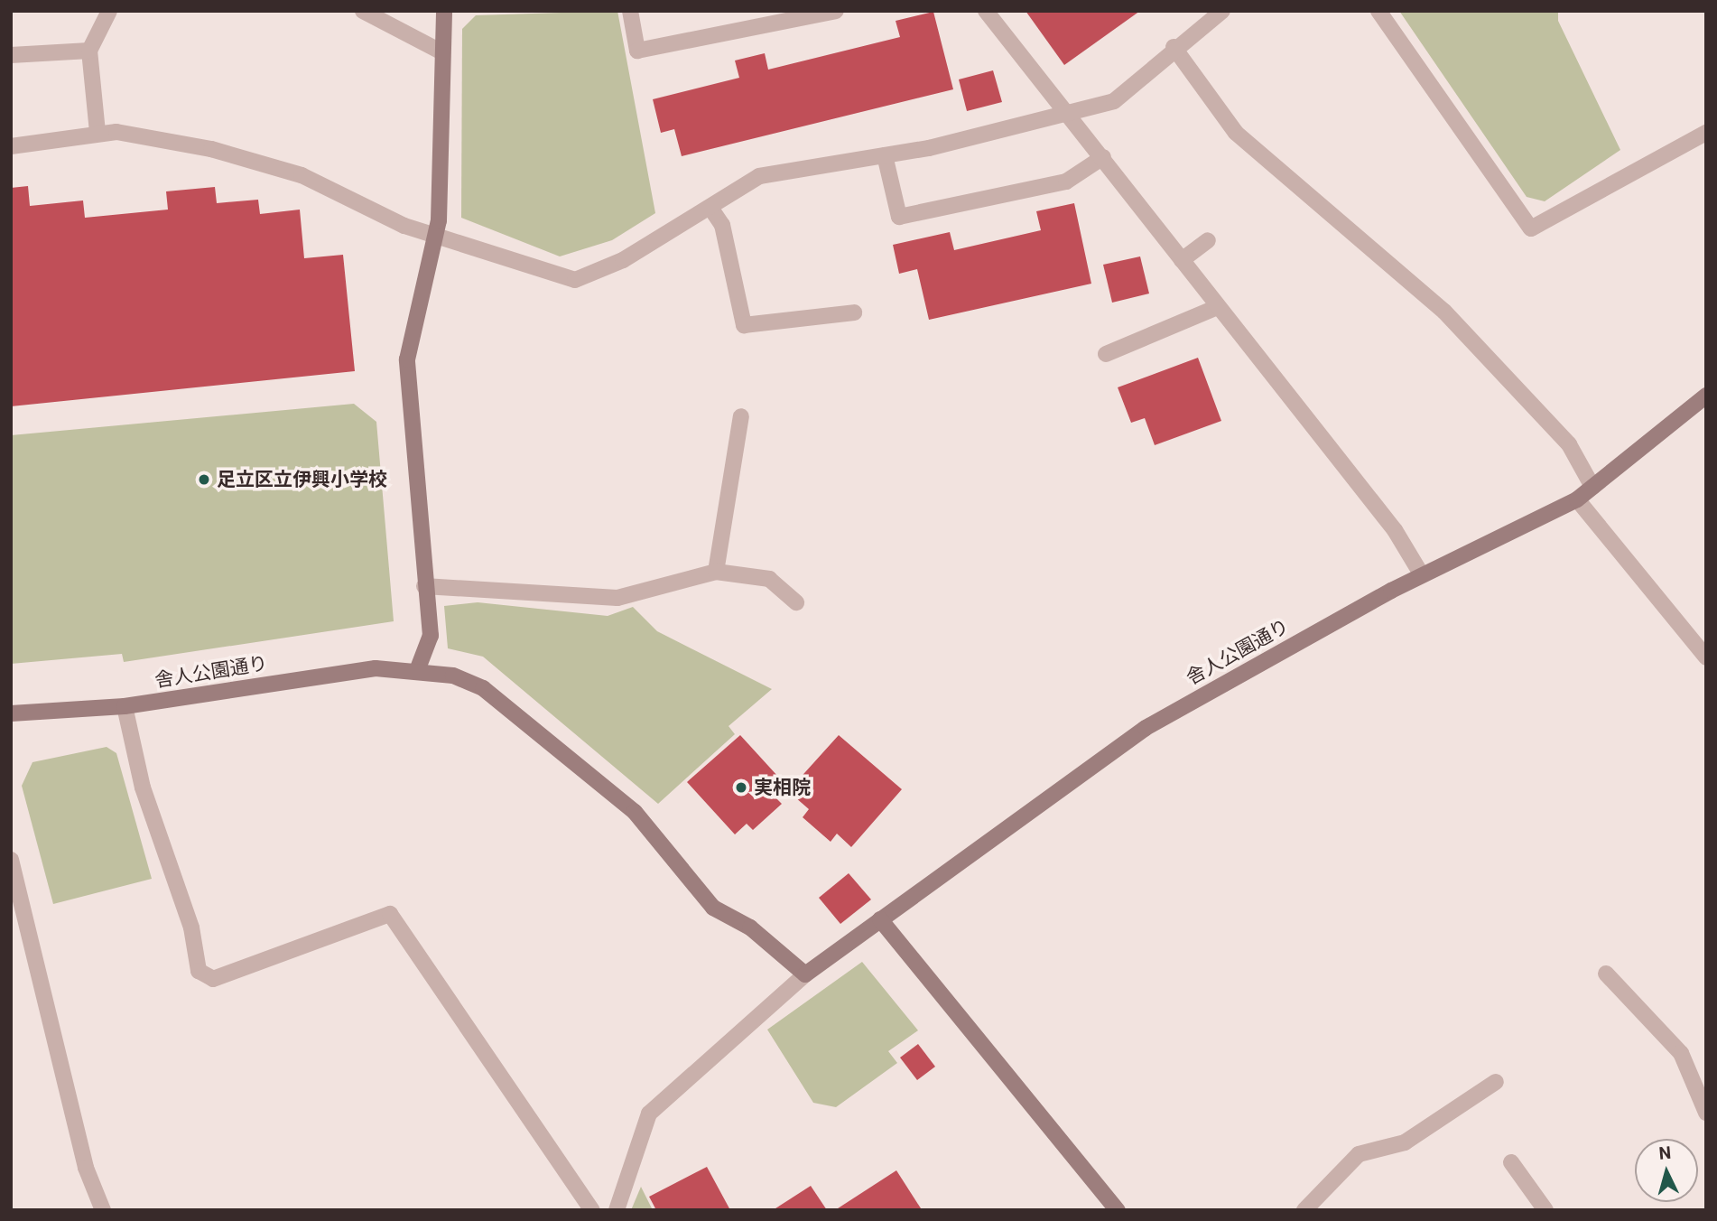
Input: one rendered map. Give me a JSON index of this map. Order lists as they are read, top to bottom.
{
  "streets": {
    "street": ["舎人公園通り"]
  },
  "places": ["足立区立伊興小学校", "実相院"],
  "north": "top"
}
